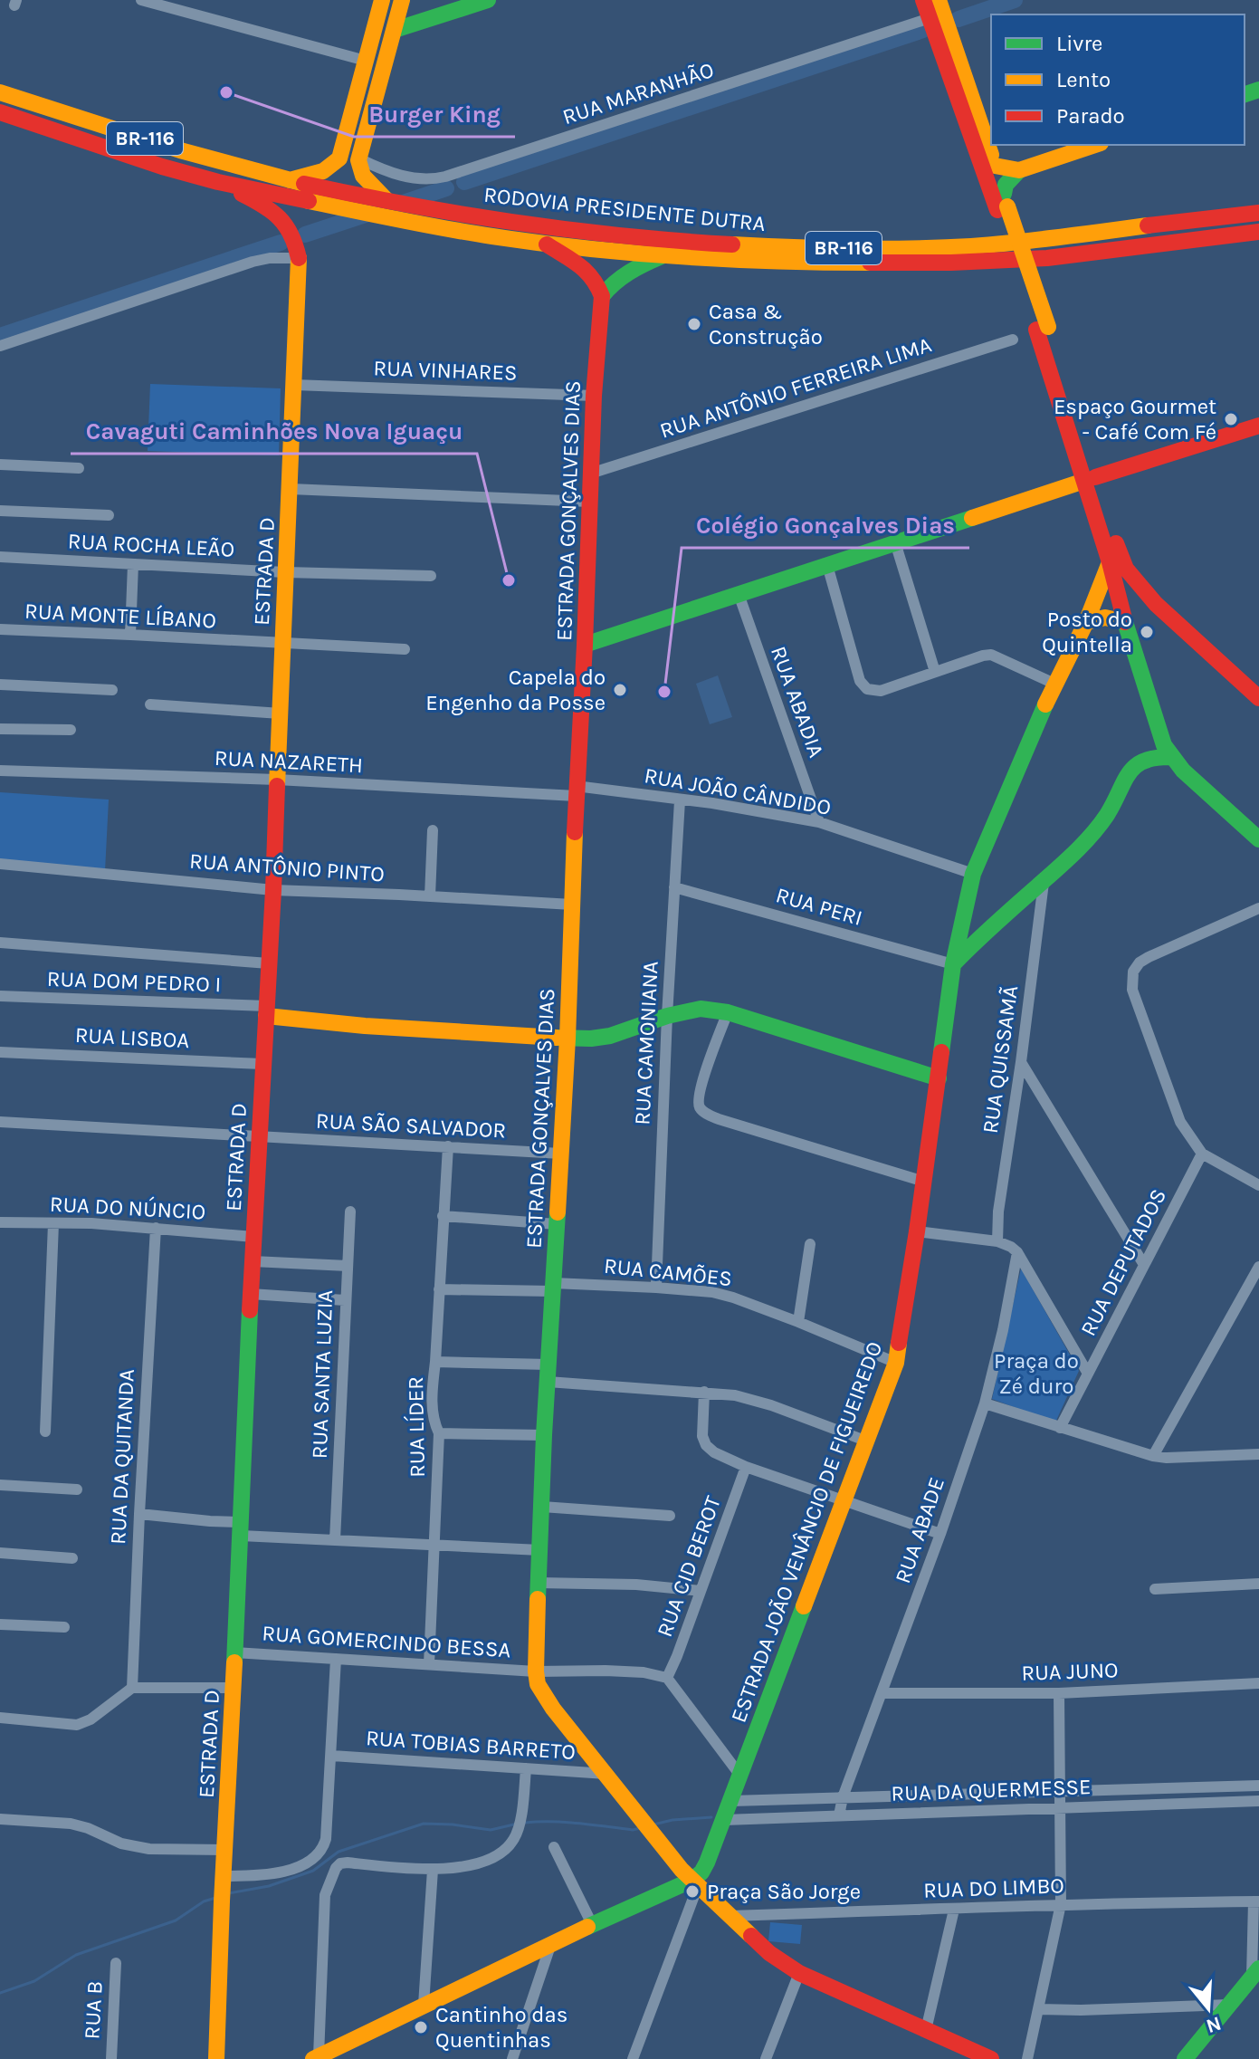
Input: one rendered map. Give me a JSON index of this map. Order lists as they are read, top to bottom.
{
  "streets": {
    "main road": [
      "BR-116",
      "RODOVIA PRESIDENTE DUTRA",
      "ESTRADA GONÇALVES DIAS",
      "ESTRADA D",
      "ESTRADA JOÃO VENÂNCIO DE FIGUEIREDO"
    ],
    "street": [
      "RUA MARANHÃO",
      "RUA VINHARES",
      "RUA ANTÔNIO FERREIRA LIMA",
      "RUA ROCHA LEÃO",
      "RUA MONTE LÍBANO",
      "RUA ABADIA",
      "RUA NAZARETH",
      "RUA JOÃO CÂNDIDO",
      "RUA ANTÔNIO PINTO",
      "RUA PERI",
      "RUA DOM PEDRO I",
      "RUA LISBOA",
      "RUA CAMONIANA",
      "RUA QUISSAMÃ",
      "RUA SÃO SALVADOR",
      "RUA DO NÚNCIO",
      "RUA DEPUTADOS",
      "RUA CAMÕES",
      "RUA SANTA LUZIA",
      "RUA LÍDER",
      "RUA DA QUITANDA",
      "RUA ABADE",
      "RUA CID BEROT",
      "RUA GOMERCINDO BESSA",
      "RUA JUNO",
      "RUA TOBIAS BARRETO",
      "RUA DA QUERMESSE",
      "RUA DO LIMBO",
      "RUA B"
    ]
  },
  "crossings": [
    ["RUA VINHARES", "ESTRADA GONÇALVES DIAS"],
    ["RUA VINHARES", "ESTRADA D"],
    ["RUA ANTÔNIO FERREIRA LIMA", "ESTRADA GONÇALVES DIAS"],
    ["ESTRADA GONÇALVES DIAS", "RUA NAZARETH"],
    ["ESTRADA GONÇALVES DIAS", "RUA JOÃO CÂNDIDO"],
    ["ESTRADA GONÇALVES DIAS", "RUA ANTÔNIO PINTO"],
    ["ESTRADA GONÇALVES DIAS", "RUA SÃO SALVADOR"],
    ["ESTRADA GONÇALVES DIAS", "RUA CAMÕES"],
    ["ESTRADA GONÇALVES DIAS", "ESTRADA JOÃO VENÂNCIO DE FIGUEIREDO"],
    ["ESTRADA GONÇALVES DIAS", "RUA GOMERCINDO BESSA"],
    ["ESTRADA GONÇALVES DIAS", "RUA TOBIAS BARRETO"],
    ["ESTRADA GONÇALVES DIAS", "RUA DO LIMBO"],
    ["RUA ROCHA LEÃO", "ESTRADA D"],
    ["ESTRADA D", "RUA MONTE LÍBANO"],
    ["ESTRADA D", "RUA NAZARETH"],
    ["ESTRADA D", "RUA ANTÔNIO PINTO"],
    ["ESTRADA D", "RUA DOM PEDRO I"],
    ["ESTRADA D", "RUA LISBOA"],
    ["ESTRADA D", "RUA SÃO SALVADOR"],
    ["ESTRADA D", "RUA DO NÚNCIO"],
    ["ESTRADA D", "RUA GOMERCINDO BESSA"],
    ["RUA ABADIA", "RUA JOÃO CÂNDIDO"],
    ["RUA NAZARETH", "RUA JOÃO CÂNDIDO"],
    ["RUA JOÃO CÂNDIDO", "RUA CAMONIANA"],
    ["RUA JOÃO CÂNDIDO", "ESTRADA JOÃO VENÂNCIO DE FIGUEIREDO"],
    ["RUA PERI", "RUA CAMONIANA"],
    ["RUA PERI", "ESTRADA JOÃO VENÂNCIO DE FIGUEIREDO"],
    ["RUA CAMONIANA", "RUA CAMÕES"],
    ["RUA SÃO SALVADOR", "RUA LÍDER"],
    ["RUA DO NÚNCIO", "RUA DA QUITANDA"],
    ["RUA CAMÕES", "RUA LÍDER"],
    ["RUA CAMÕES", "ESTRADA JOÃO VENÂNCIO DE FIGUEIREDO"],
    ["RUA LÍDER", "RUA GOMERCINDO BESSA"],
    ["RUA ABADE", "RUA JUNO"],
    ["RUA ABADE", "RUA DA QUERMESSE"],
    ["ESTRADA JOÃO VENÂNCIO DE FIGUEIREDO", "RUA DA QUERMESSE"],
    ["RUA CID BEROT", "RUA GOMERCINDO BESSA"]
  ],
  "parks": ["Praça do Zé duro"],
  "places": [
    "Burger King",
    "Casa & Construção",
    "Espaço Gourmet - Café Com Fé",
    "Cavaguti Caminhões Nova Iguaçu",
    "Posto do Quintella",
    "Capela do Engenho da Posse",
    "Colégio Gonçalves Dias",
    "Praça São Jorge",
    "Cantinho das Quentinhas"
  ],
  "legend": ["Livre", "Lento", "Parado"],
  "north": "bottom"
}
